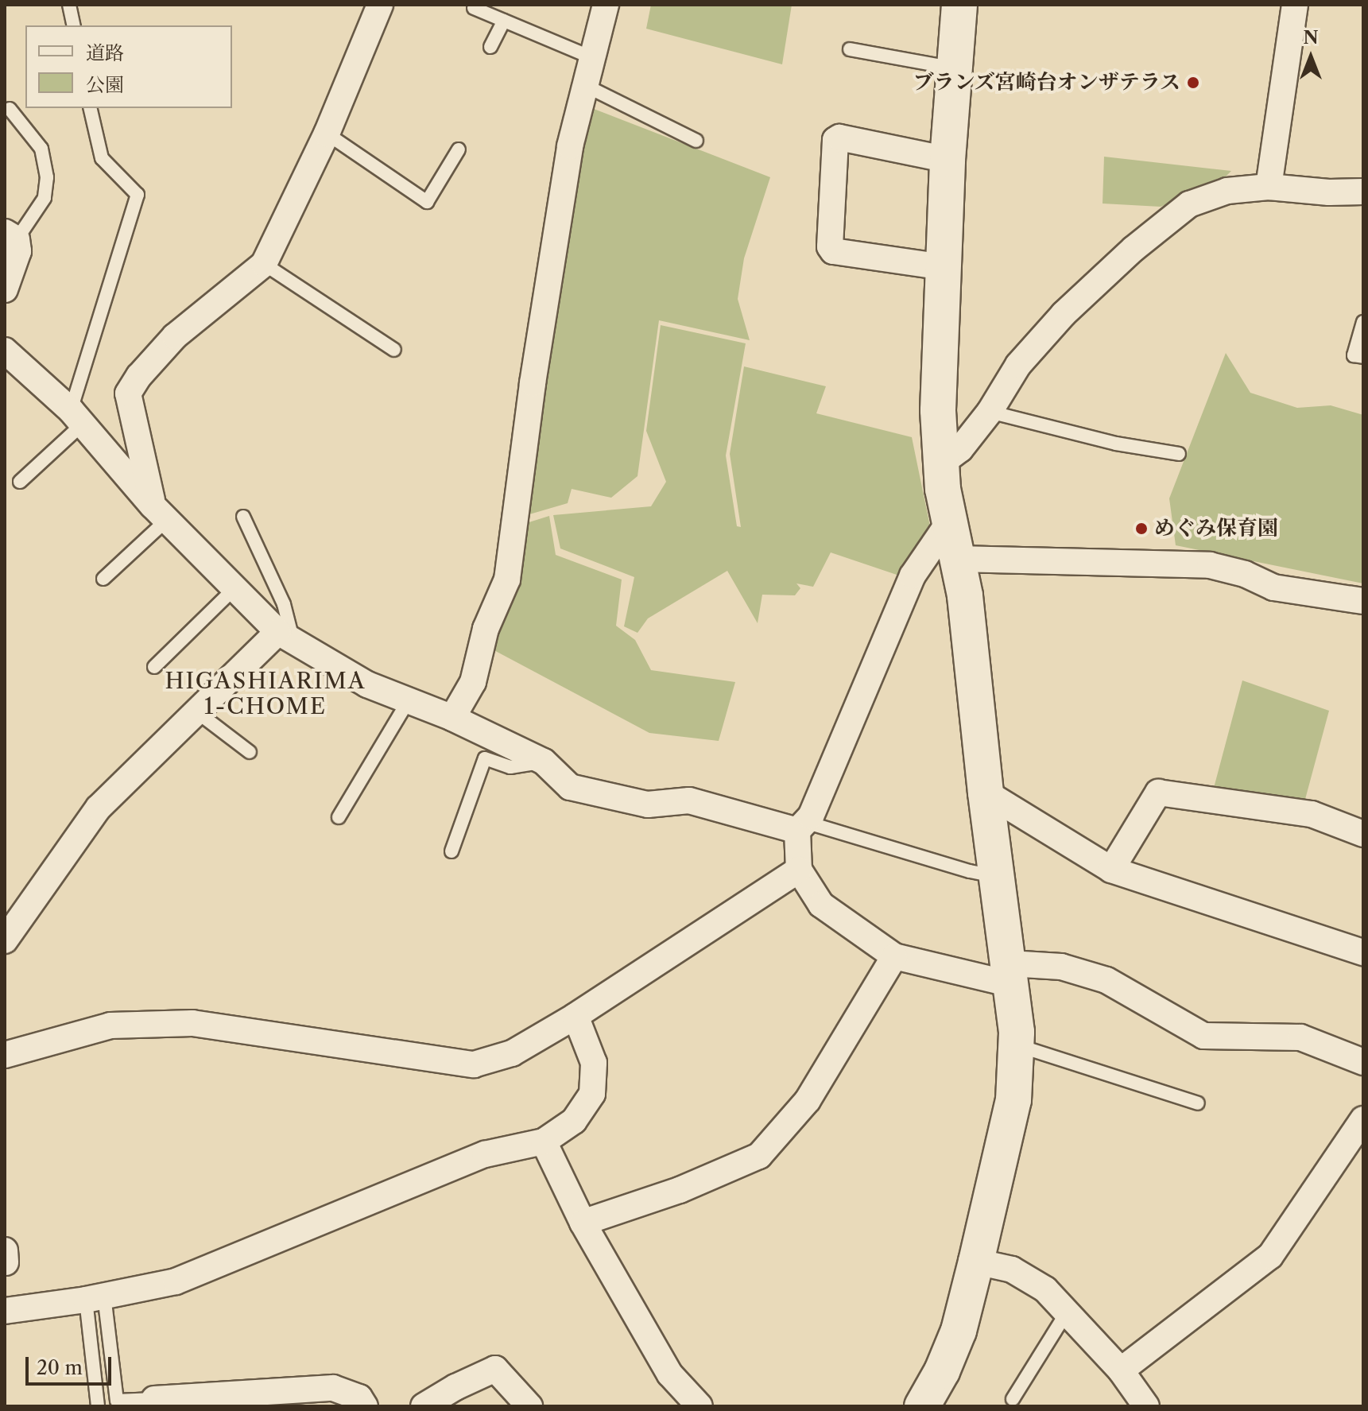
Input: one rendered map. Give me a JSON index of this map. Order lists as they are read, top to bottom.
{
  "districts": ["HIGASHIARIMA 1-CHOME"],
  "places": ["ブランズ宮崎台オンザテラス", "めぐみ保育園"],
  "legend": ["道路", "公園"],
  "scale_bar": "20 m",
  "north": "top"
}
